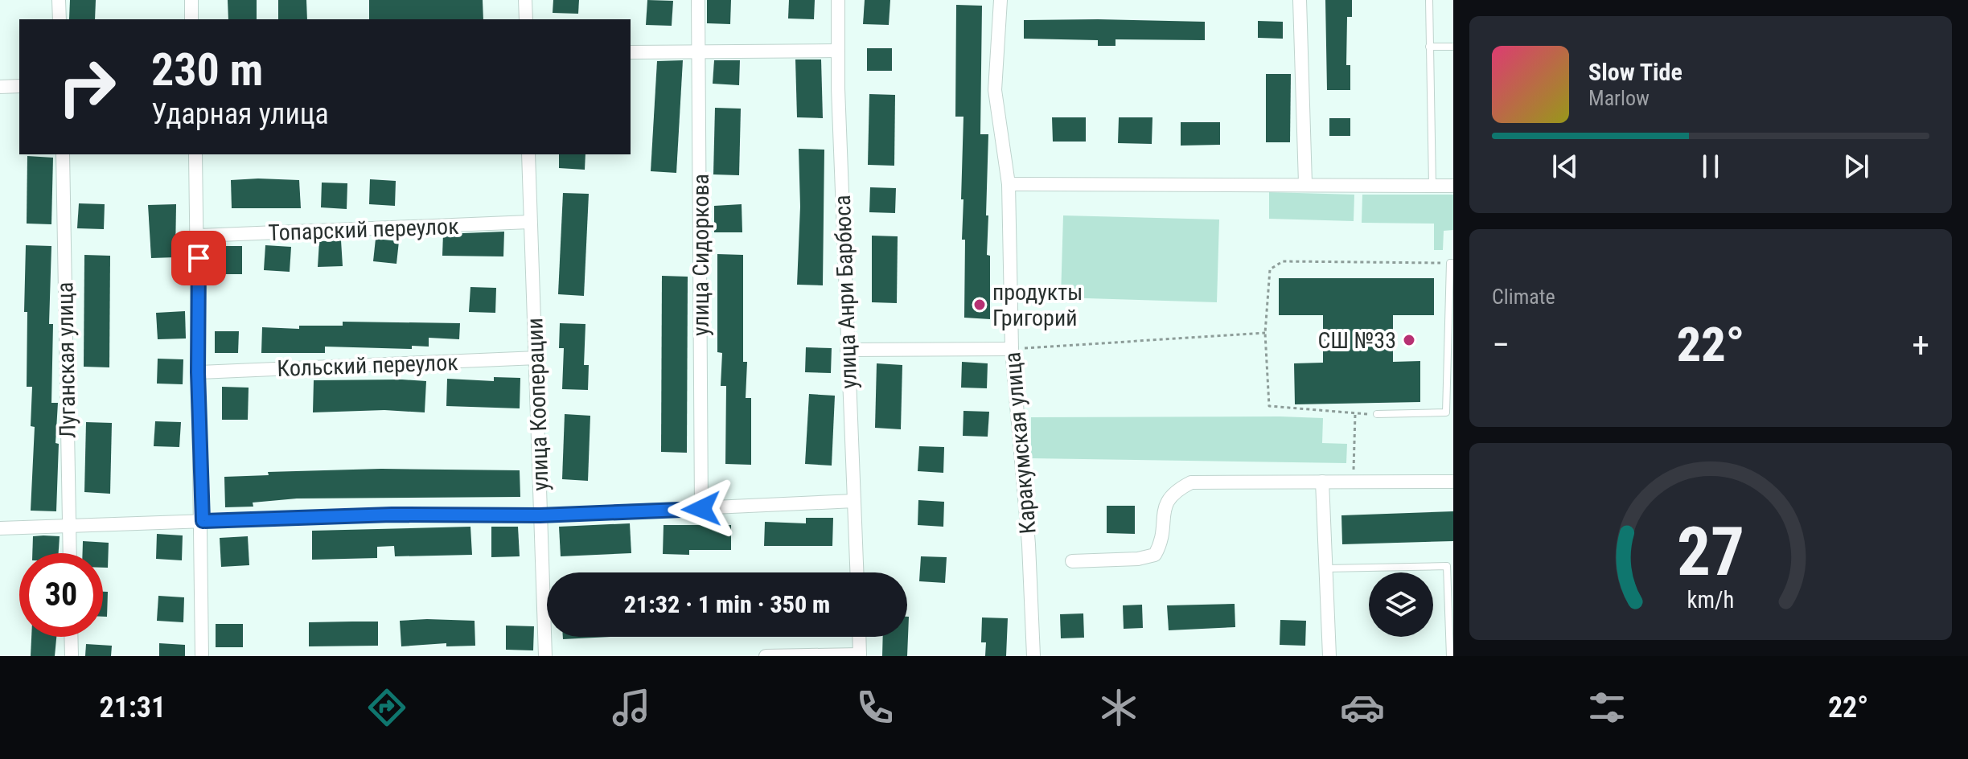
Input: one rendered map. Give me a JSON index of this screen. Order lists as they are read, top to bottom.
{
  "streets": {
    "street": [
      "Топарский переулок",
      "улица Сидоркова",
      "улица Анри Барбюса",
      "Луганская улица",
      "Кольский переулок",
      "улица Кооперации",
      "Каракумская улица"
    ]
  },
  "crossings": [
    ["Топарский переулок", "улица Кооперации"],
    ["Кольский переулок", "улица Кооперации"]
  ],
  "places": ["продукты Григорий", "СШ №33"],
  "page": {
    "turn": ["230 m", "Ударная улица"],
    "song": ["Slow Tide", "Marlow"],
    "tile": "Climate",
    "heat": ["−", "22°", "+"],
    "limit": "30",
    "trip": "21:32 · 1 min · 350 m",
    "tabs": ["21:31", "22°"],
    "gauge": ["27", "km/h"]
  }
}
